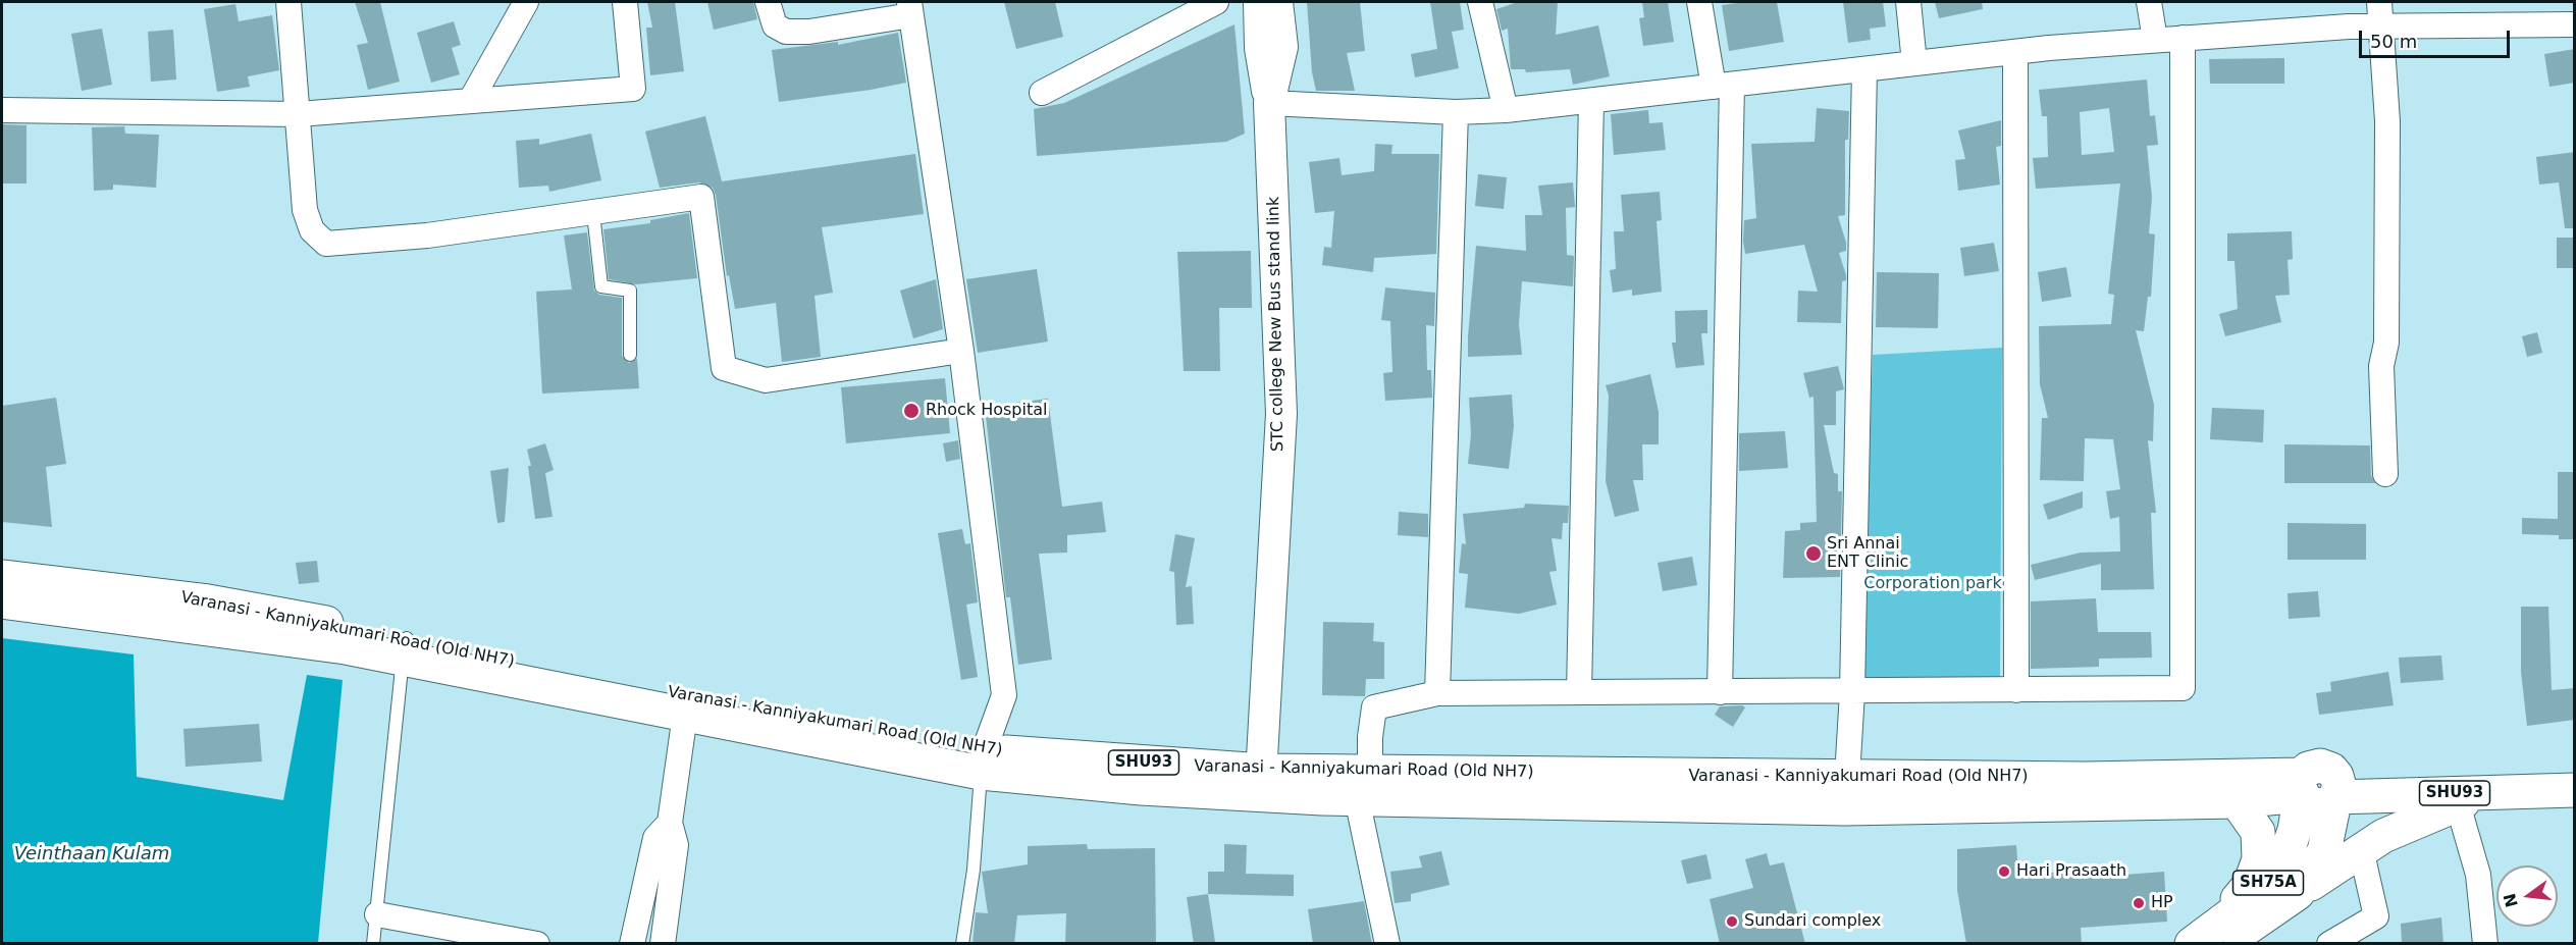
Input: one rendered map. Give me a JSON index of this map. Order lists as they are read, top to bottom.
{
  "streets": {
    "main road": ["Varanasi - Kanniyakumari Road (Old NH7)", "SHU93", "SH75A"],
    "street": ["STC college New Bus stand link"]
  },
  "crossings": [
    ["STC college New Bus stand link", "Varanasi - Kanniyakumari Road (Old NH7)"],
    ["Varanasi - Kanniyakumari Road (Old NH7)", "SH75A"]
  ],
  "water": ["Veinthaan Kulam"],
  "parks": ["Corporation park"],
  "places": [
    "Rhock Hospital",
    "Sri Annai ENT Clinic",
    "Hari Prasaath",
    "HP",
    "Sundari complex"
  ],
  "scale_bar": "50 m",
  "north": "left"
}
